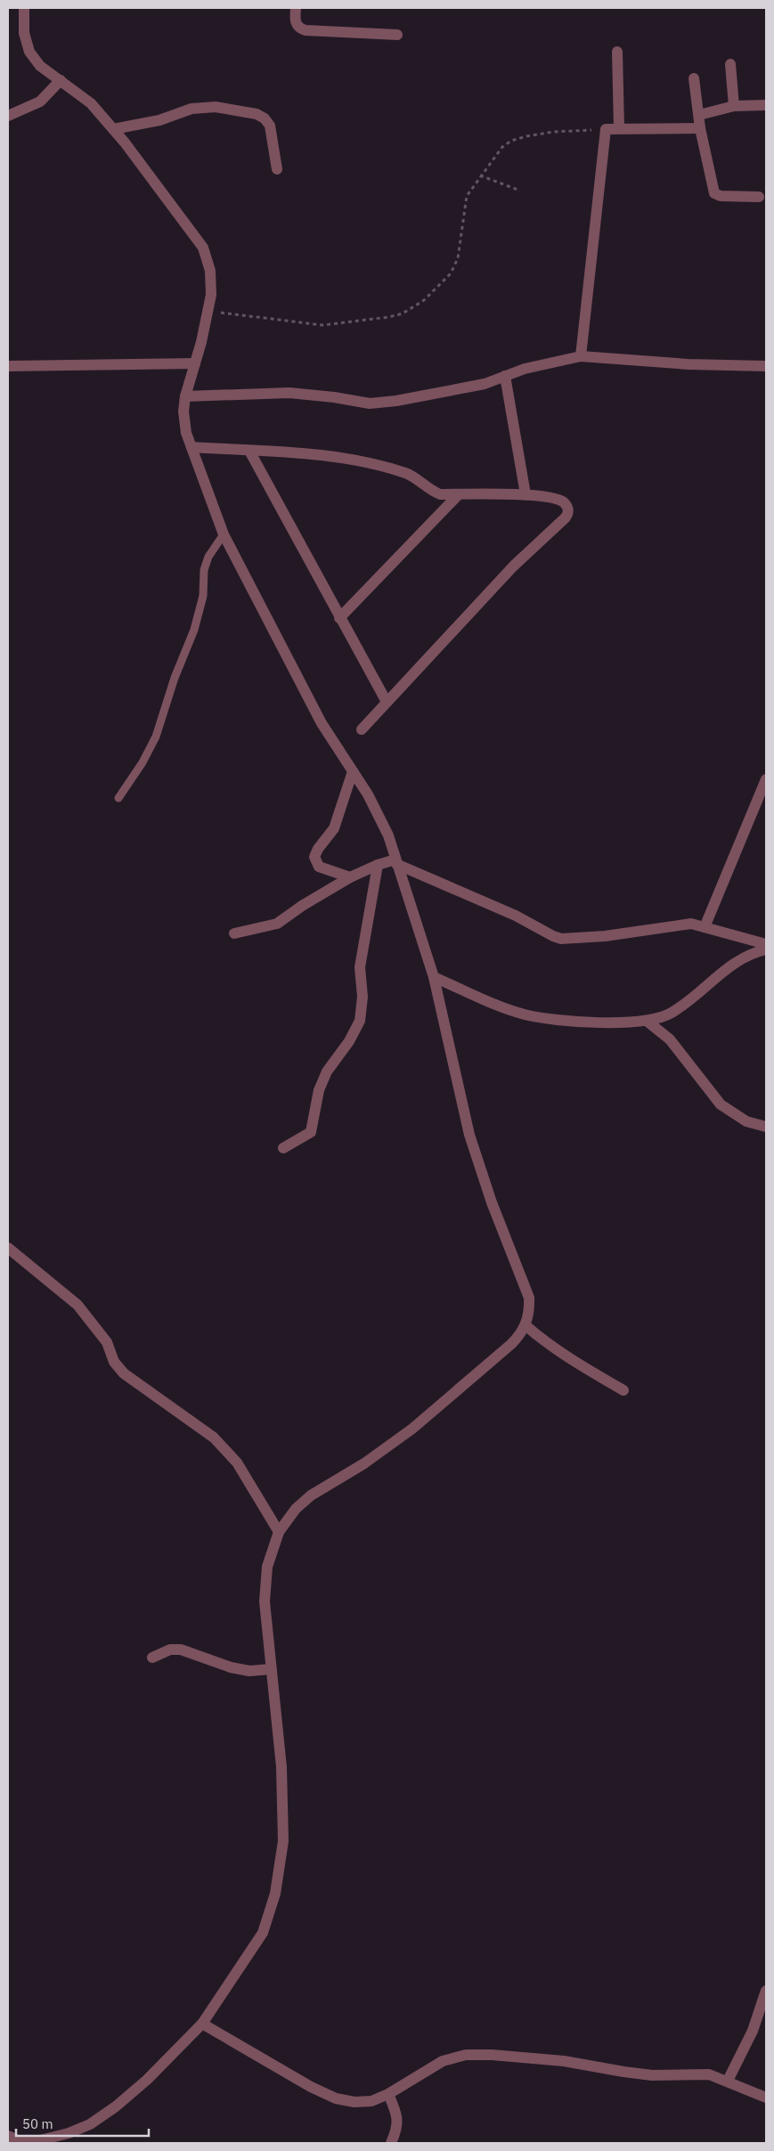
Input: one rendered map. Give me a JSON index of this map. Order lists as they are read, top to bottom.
{
  "scale_bar": "50 m"
}
